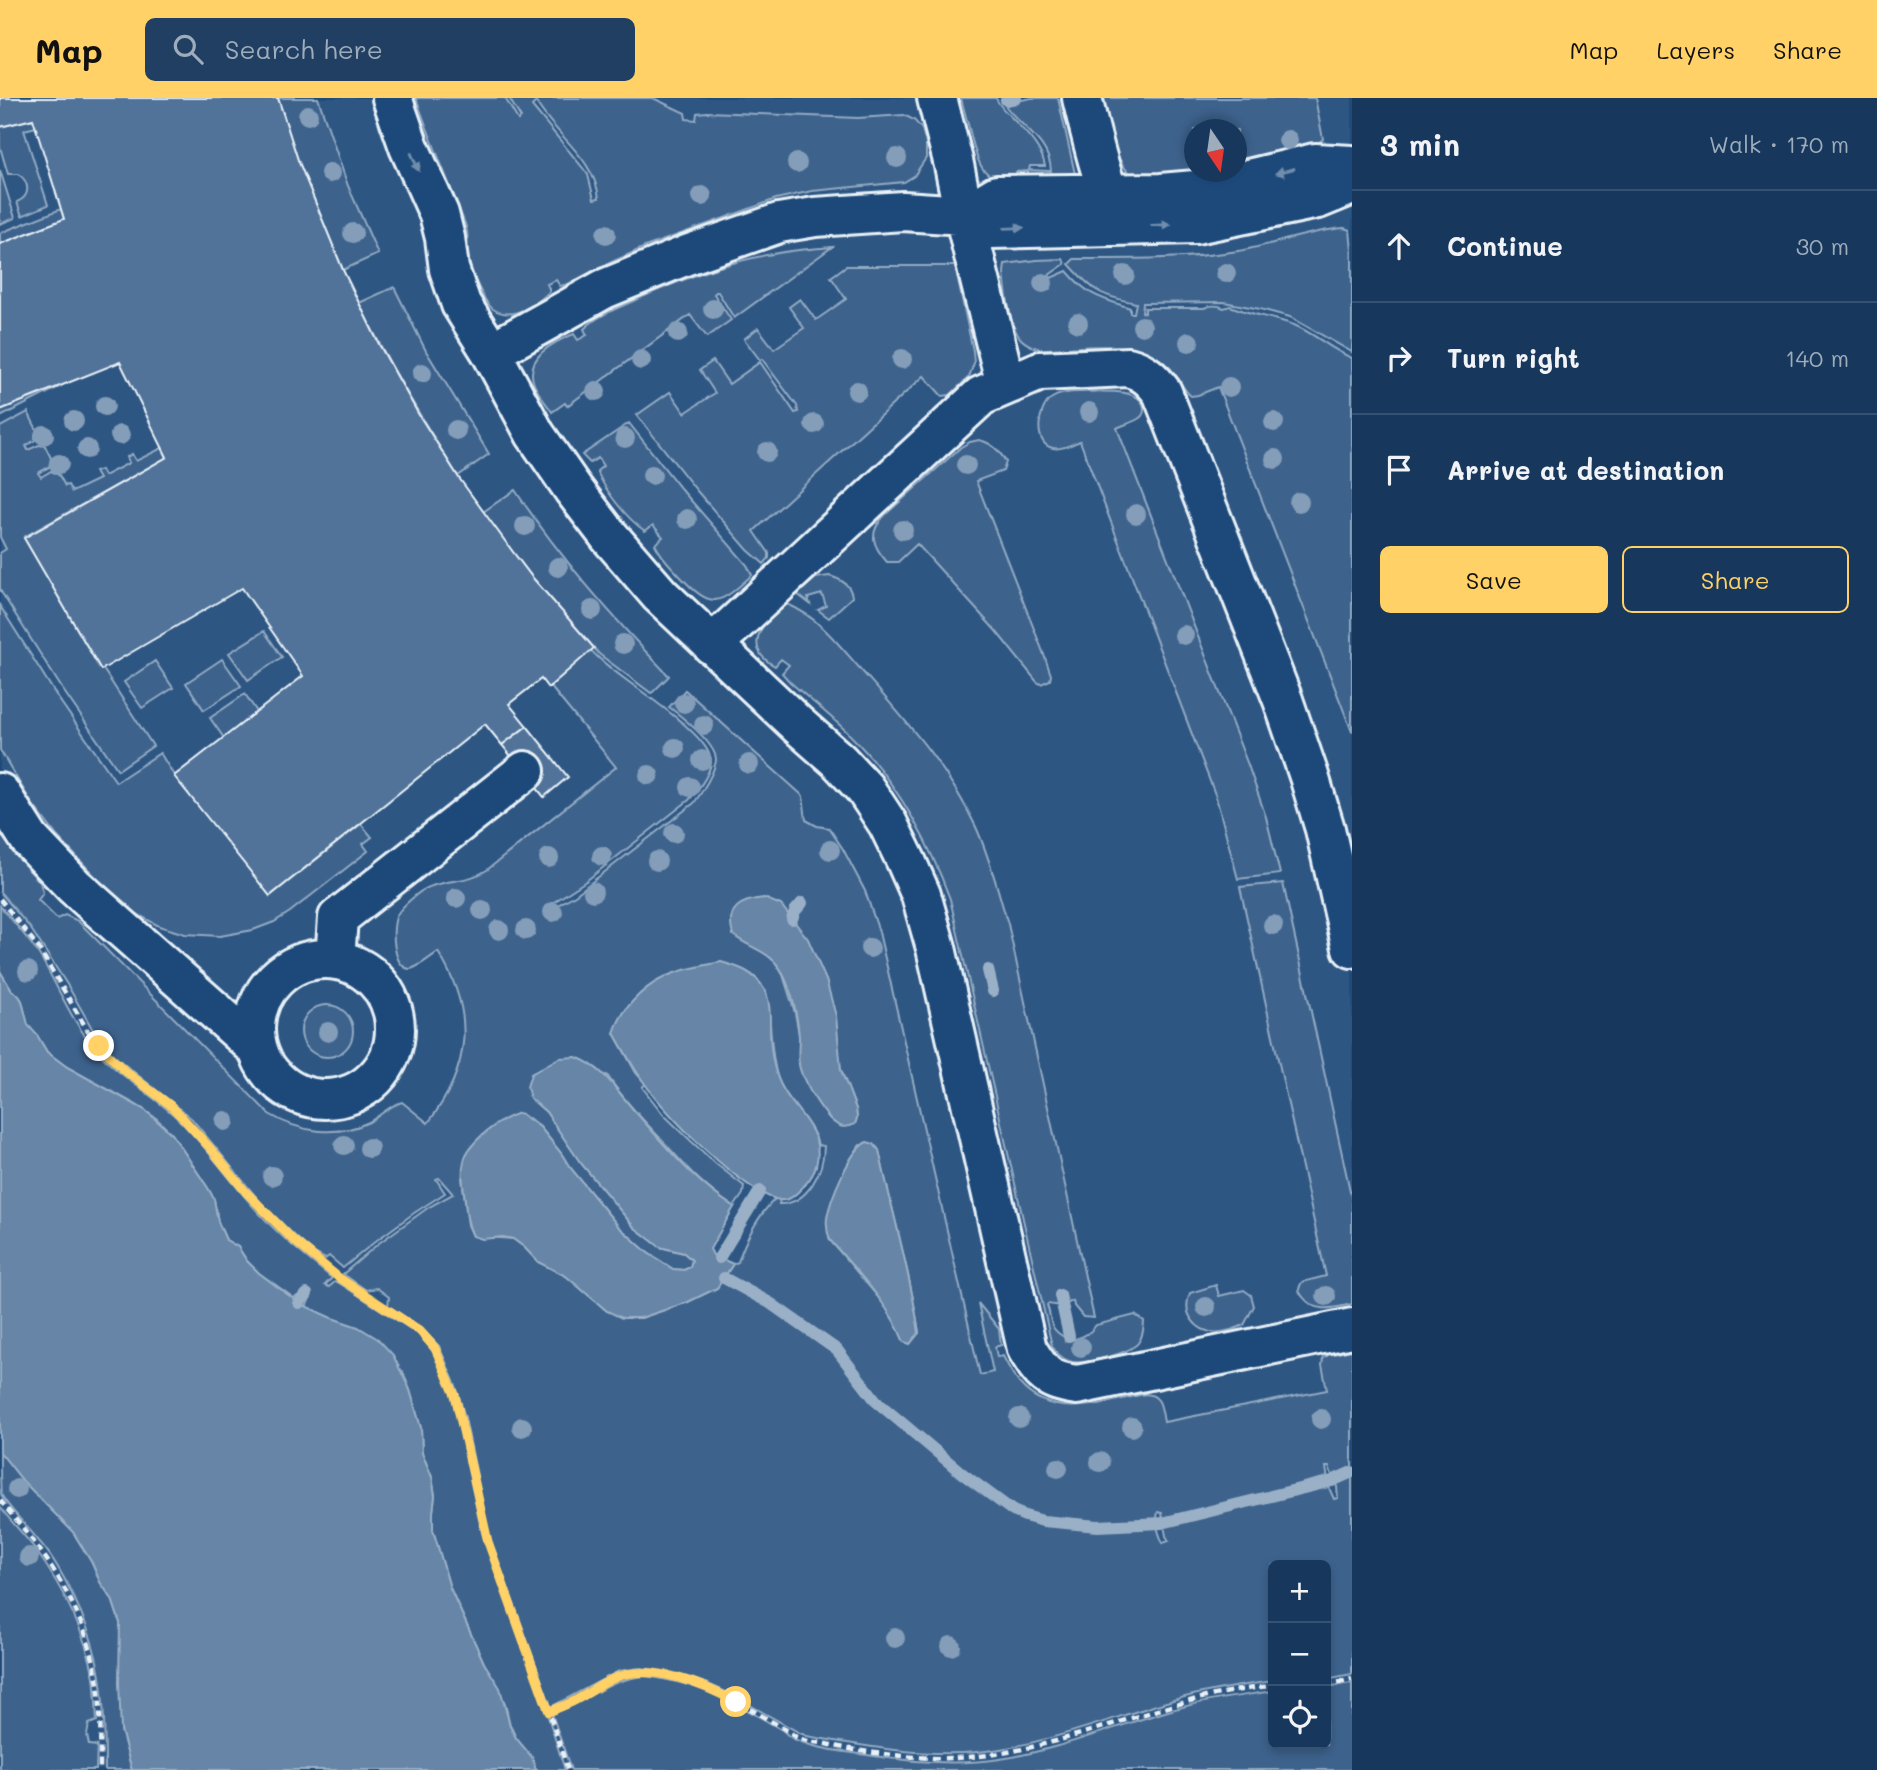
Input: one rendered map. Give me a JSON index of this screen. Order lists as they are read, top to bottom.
{
  "north": "bottom",
  "page": {
    "header": "Map",
    "search": "Search here",
    "nav": ["Map", "Layers", "Share"],
    "heading": ["3 min", "Walk · 170 m"],
    "list": [
      ["Continue", "30 m"],
      ["Turn right", "140 m"],
      "Arrive at destination"
    ],
    "buttons": ["Save", "Share"],
    "map_buttons": ["+", "−"]
  }
}
